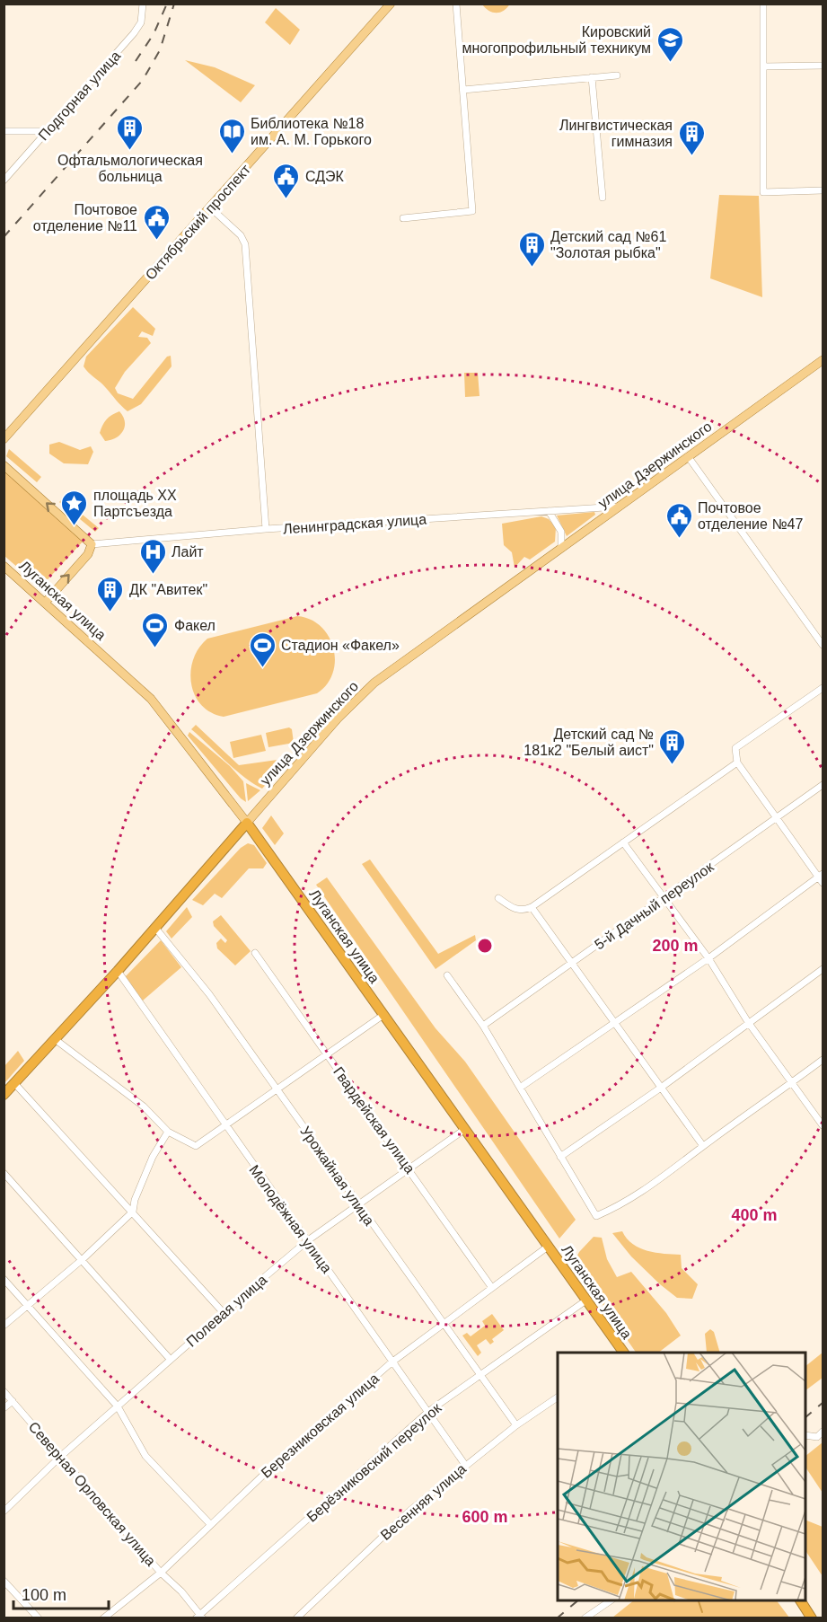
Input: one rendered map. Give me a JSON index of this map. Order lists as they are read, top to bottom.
{
  "streets": {
    "highway": ["улица Дзержинского", "Луганская улица"],
    "main road": ["Октябрьский проспект"],
    "street": [
      "Подгорная улица",
      "Ленинградская улица",
      "5-й Дачный переулок",
      "Гвардейская улица",
      "Урожайная улица",
      "Молодёжная улица",
      "Полевая улица",
      "Березниковская улица",
      "Берёзниковский переулок",
      "Северная Орловская улица",
      "Весенняя улица"
    ]
  },
  "crossings": [
    ["улица Дзержинского", "Ленинградская улица"],
    ["улица Дзержинского", "Луганская улица"],
    ["улица Дзержинского", "Урожайная улица"],
    ["улица Дзержинского", "Молодёжная улица"],
    ["Луганская улица", "Полевая улица"],
    ["Луганская улица", "Березниковская улица"],
    ["Луганская улица", "Берёзниковский переулок"],
    ["Гвардейская улица", "Полевая улица"],
    ["Гвардейская улица", "Березниковская улица"],
    ["Урожайная улица", "Полевая улица"],
    ["Урожайная улица", "Березниковская улица"],
    ["Урожайная улица", "Берёзниковский переулок"],
    ["Урожайная улица", "Весенняя улица"],
    ["Молодёжная улица", "Полевая улица"],
    ["Молодёжная улица", "Березниковская улица"],
    ["Молодёжная улица", "Берёзниковский переулок"],
    ["Молодёжная улица", "Весенняя улица"],
    ["Полевая улица", "Северная Орловская улица"],
    ["Березниковская улица", "Северная Орловская улица"],
    ["Берёзниковский переулок", "Северная Орловская улица"]
  ],
  "places": {
    "school or university": ["Кировский многопрофильный техникум"],
    "building": [
      "Офтальмологическая больница",
      "Лингвистическая гимназия",
      "Детский сад №61 \"Золотая рыбка\"",
      "ДК \"Авитек\"",
      "Детский сад № 181к2 \"Белый аист\""
    ],
    "library": ["Библиотека №18 им. А. М. Горького"],
    "public building": ["СДЭК", "Почтовое отделение №11", "Почтовое отделение №47"],
    "place": ["площадь XX Партсъезда"],
    "hospital": ["Лайт"],
    "sports": ["Факел", "Стадион «Факел»"]
  },
  "scale_bar": "100 m",
  "rings": ["200 m", "400 m", "600 m"]
}
